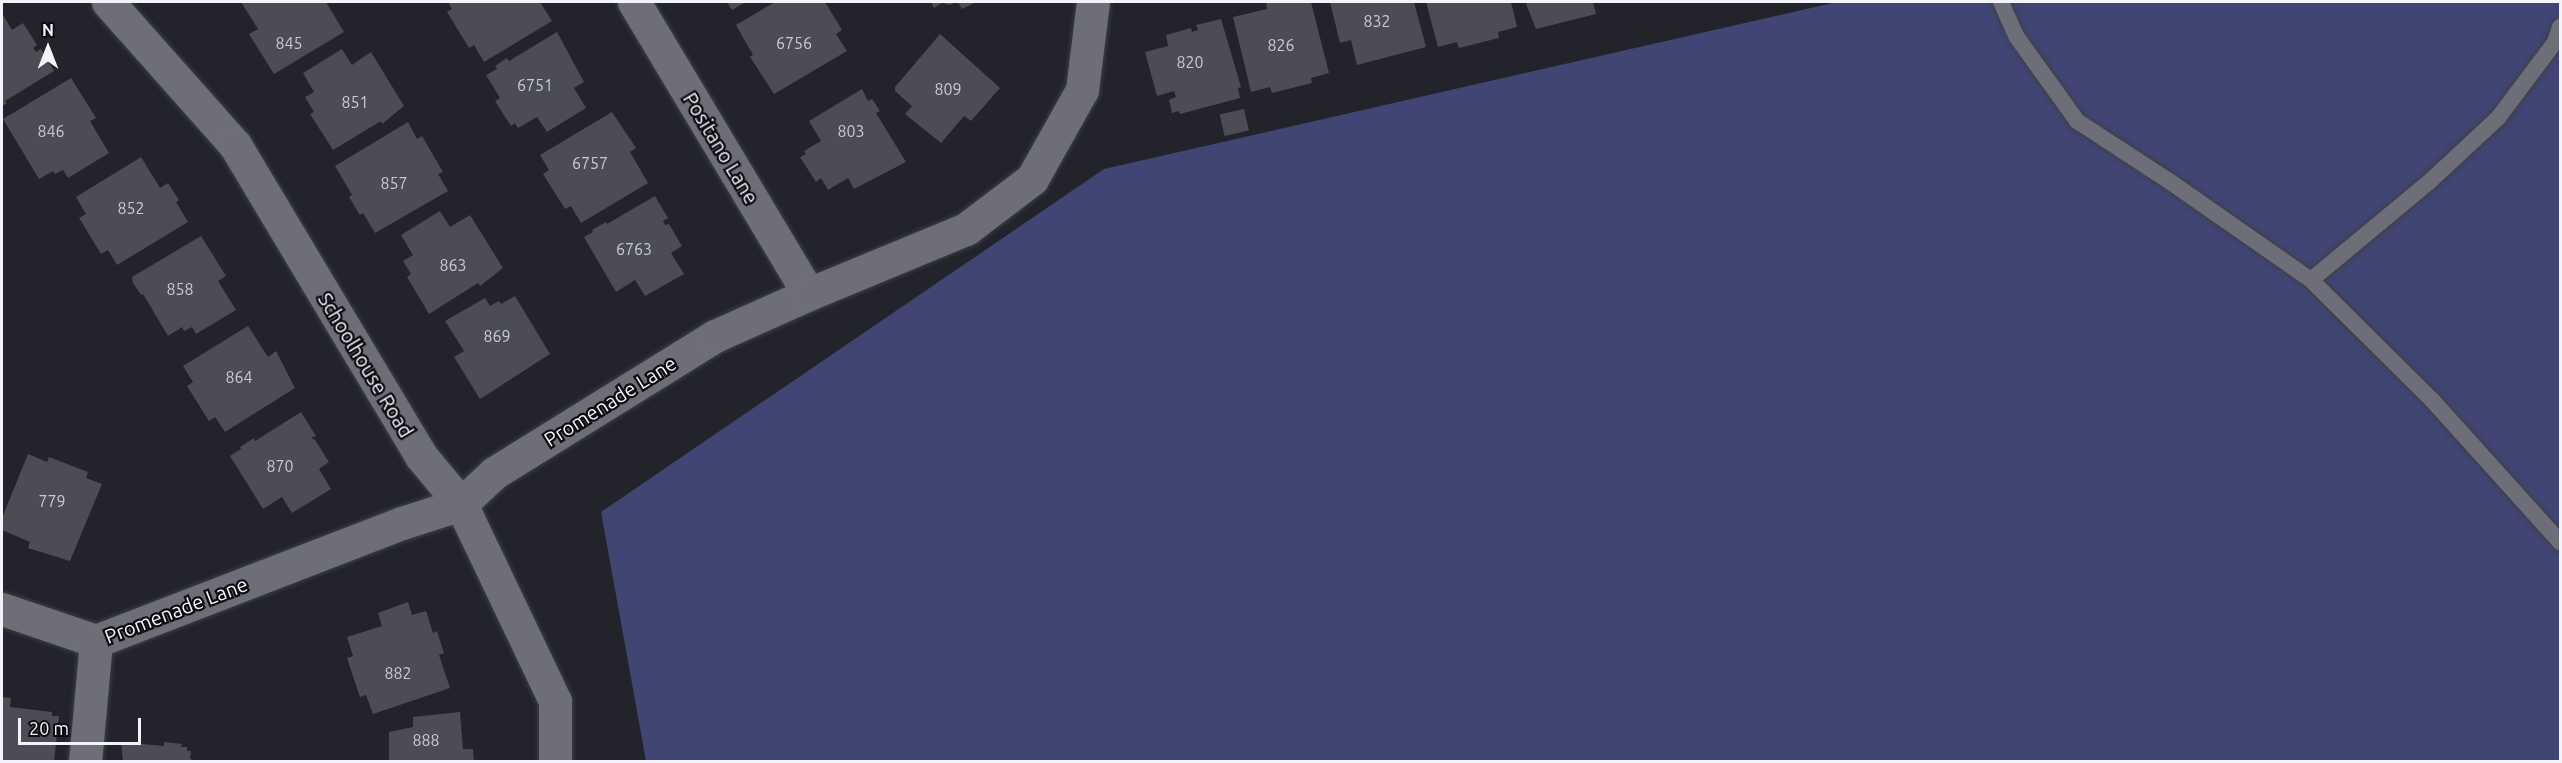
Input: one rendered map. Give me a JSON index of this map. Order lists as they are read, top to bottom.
{
  "streets": {
    "street": ["Positano Lane", "Schoolhouse Road", "Promenade Lane"]
  },
  "crossings": [
    ["Positano Lane", "Promenade Lane"],
    ["Schoolhouse Road", "Promenade Lane"]
  ],
  "house_numbers": [
    "832",
    "845",
    "6756",
    "826",
    "820",
    "6751",
    "809",
    "851",
    "846",
    "803",
    "6757",
    "857",
    "852",
    "6763",
    "863",
    "858",
    "869",
    "864",
    "870",
    "779",
    "882",
    "888"
  ],
  "scale_bar": "20 m",
  "north": "top"
}
